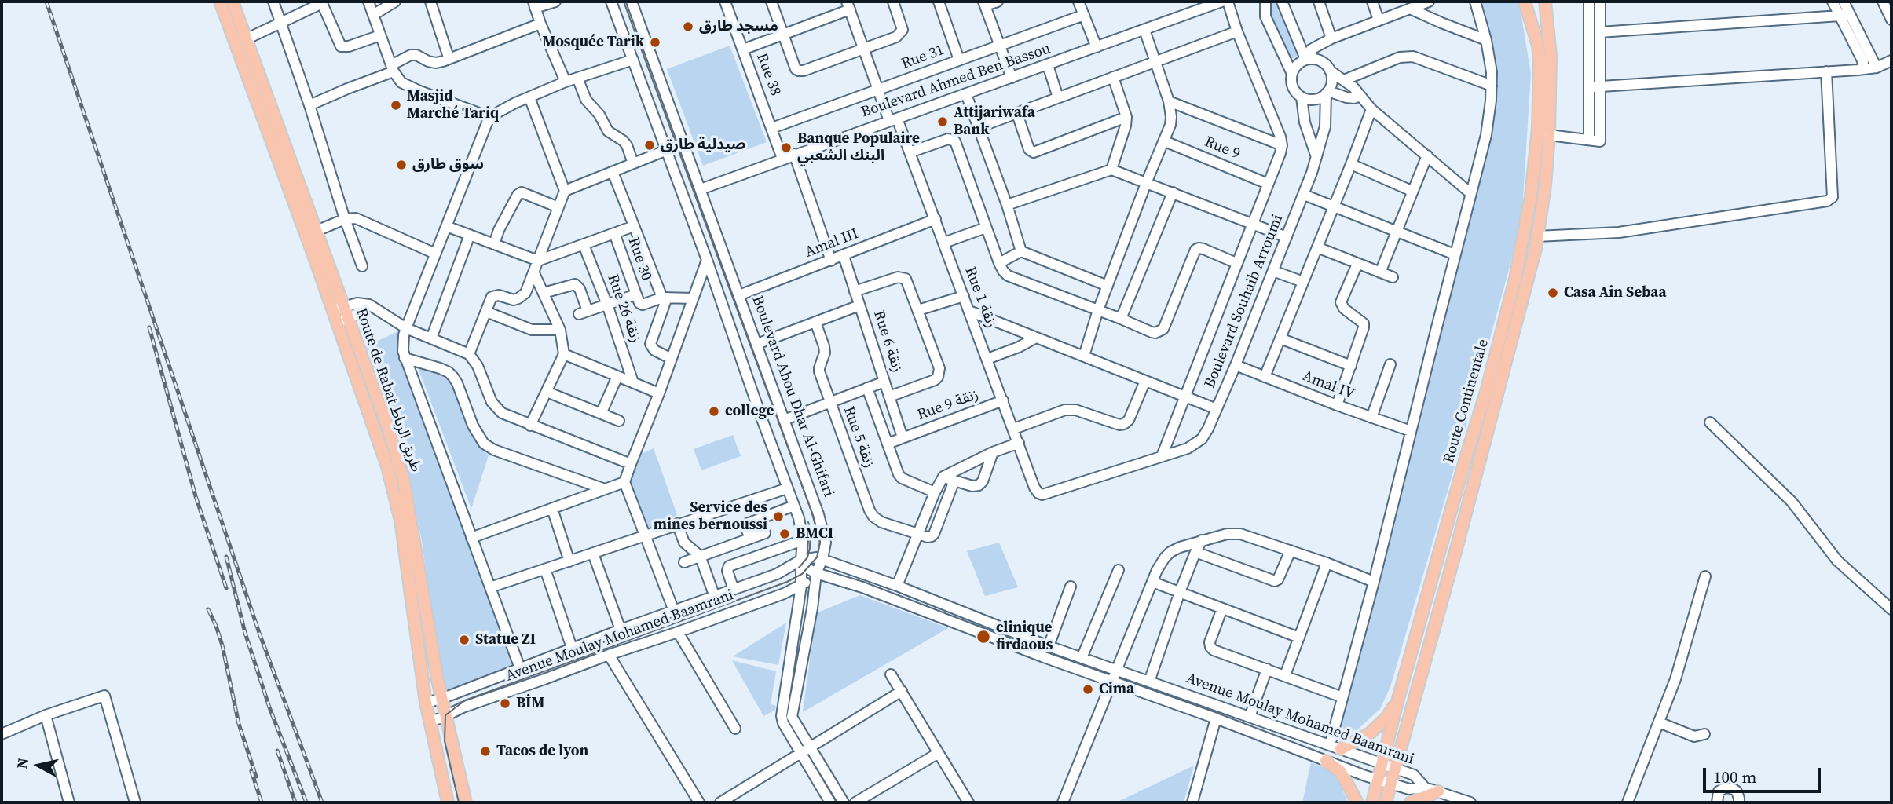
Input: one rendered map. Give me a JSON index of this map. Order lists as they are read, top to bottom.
{
  "streets": {
    "main road": ["Route de Rabat طريق الرباط", "Route Continentale"],
    "street": [
      "Rue 31",
      "Rue 38",
      "Boulevard Ahmed Ben Bassou",
      "Rue 9",
      "Amal III",
      "Rue 30",
      "Rue 1 زنقة",
      "Boulevard Souhaib Arroumi",
      "Rue 26 زنقة",
      "Rue 6 زنقة",
      "Amal IV",
      "Boulevard Abou Dhar Al-Ghifari",
      "Rue 9 زنقة",
      "Rue 5 زنقة",
      "Avenue Moulay Mohamed Baamrani"
    ]
  },
  "crossings": [
    ["Rue 31", "Rue 38"],
    ["Rue 31", "Rue 1 زنقة"],
    ["Rue 38", "Boulevard Ahmed Ben Bassou"],
    ["Boulevard Ahmed Ben Bassou", "Rue 1 زنقة"],
    ["Boulevard Ahmed Ben Bassou", "Boulevard Abou Dhar Al-Ghifari"],
    ["Amal III", "Rue 1 زنقة"],
    ["Amal III", "Rue 6 زنقة"],
    ["Amal III", "Boulevard Abou Dhar Al-Ghifari"],
    ["Rue 1 زنقة", "Boulevard Souhaib Arroumi"],
    ["Rue 1 زنقة", "Rue 9 زنقة"],
    ["Boulevard Souhaib Arroumi", "Amal IV"],
    ["Rue 6 زنقة", "Rue 9 زنقة"],
    ["Route de Rabat طريق الرباط", "Avenue Moulay Mohamed Baamrani"],
    ["Boulevard Abou Dhar Al-Ghifari", "Avenue Moulay Mohamed Baamrani"],
    ["Route Continentale", "Avenue Moulay Mohamed Baamrani"]
  ],
  "places": [
    "مسجد طارق",
    "Mosquée Tarik",
    "Masjid Marché Tariq",
    "Attijariwafa Bank",
    "صيدلية طارق",
    "Banque Populaire البنك الشعبي",
    "سوق طارق",
    "Casa Ain Sebaa",
    "college",
    "Service des mines bernoussi",
    "BMCI",
    "clinique firdaous",
    "Statue ZI",
    "Cima",
    "BİM",
    "Tacos de lyon"
  ],
  "scale_bar": "100 m",
  "north": "left"
}
